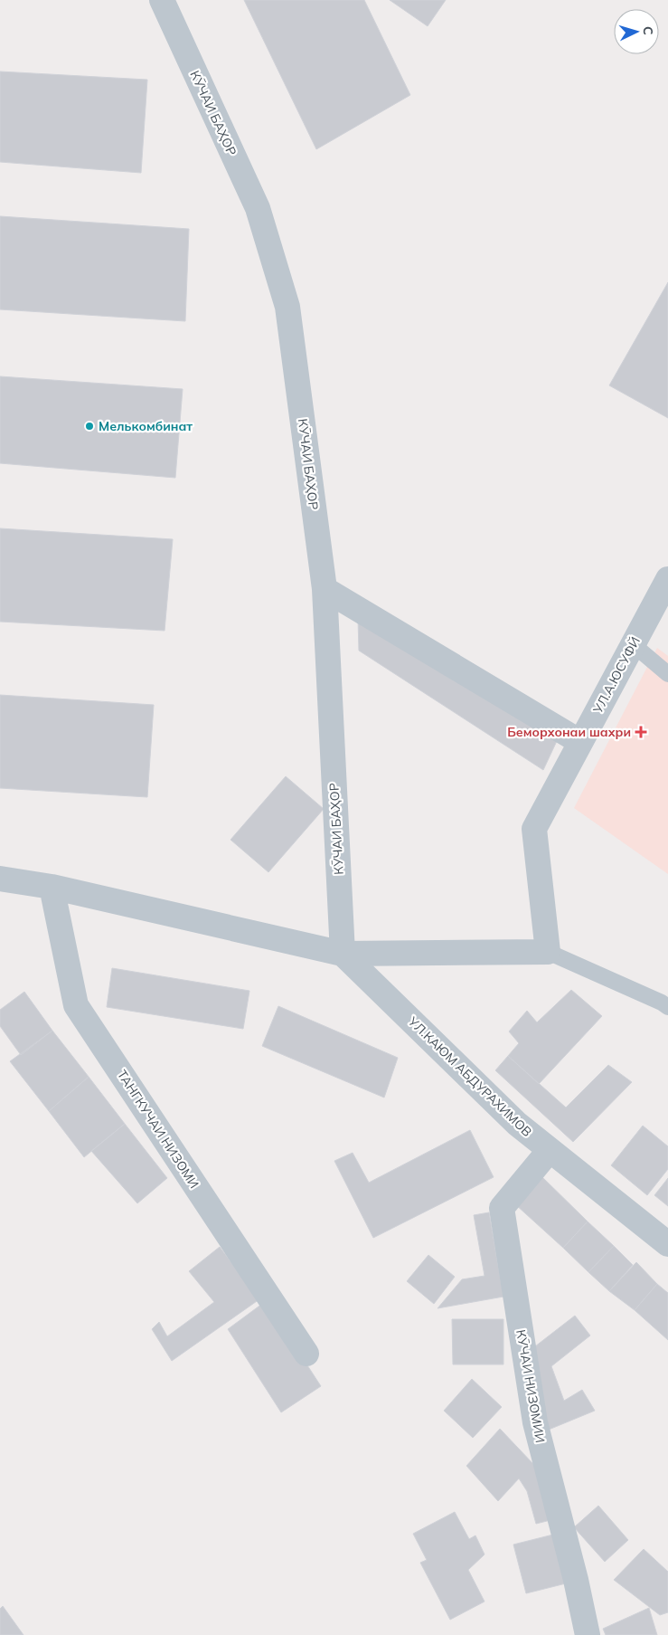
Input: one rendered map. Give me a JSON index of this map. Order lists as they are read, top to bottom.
{
  "streets": {
    "street": [
      "КӮЧАИ БАҲОР",
      "УЛ.А.ЮСУФЙ",
      "УЛ.КАЮМ АБДУРАХИМОВ",
      "ТАНГКУЧАИ НИЗОМИ",
      "КӮЧАИ НИЗОМИИ"
    ]
  },
  "crossings": [
    ["КӮЧАИ БАҲОР", "УЛ.КАЮМ АБДУРАХИМОВ"],
    ["УЛ.КАЮМ АБДУРАХИМОВ", "КӮЧАИ НИЗОМИИ"]
  ],
  "places": {
    "other": ["Мелькомбинат"],
    "health": ["Беморхонаи шахри"]
  },
  "north": "right"
}
